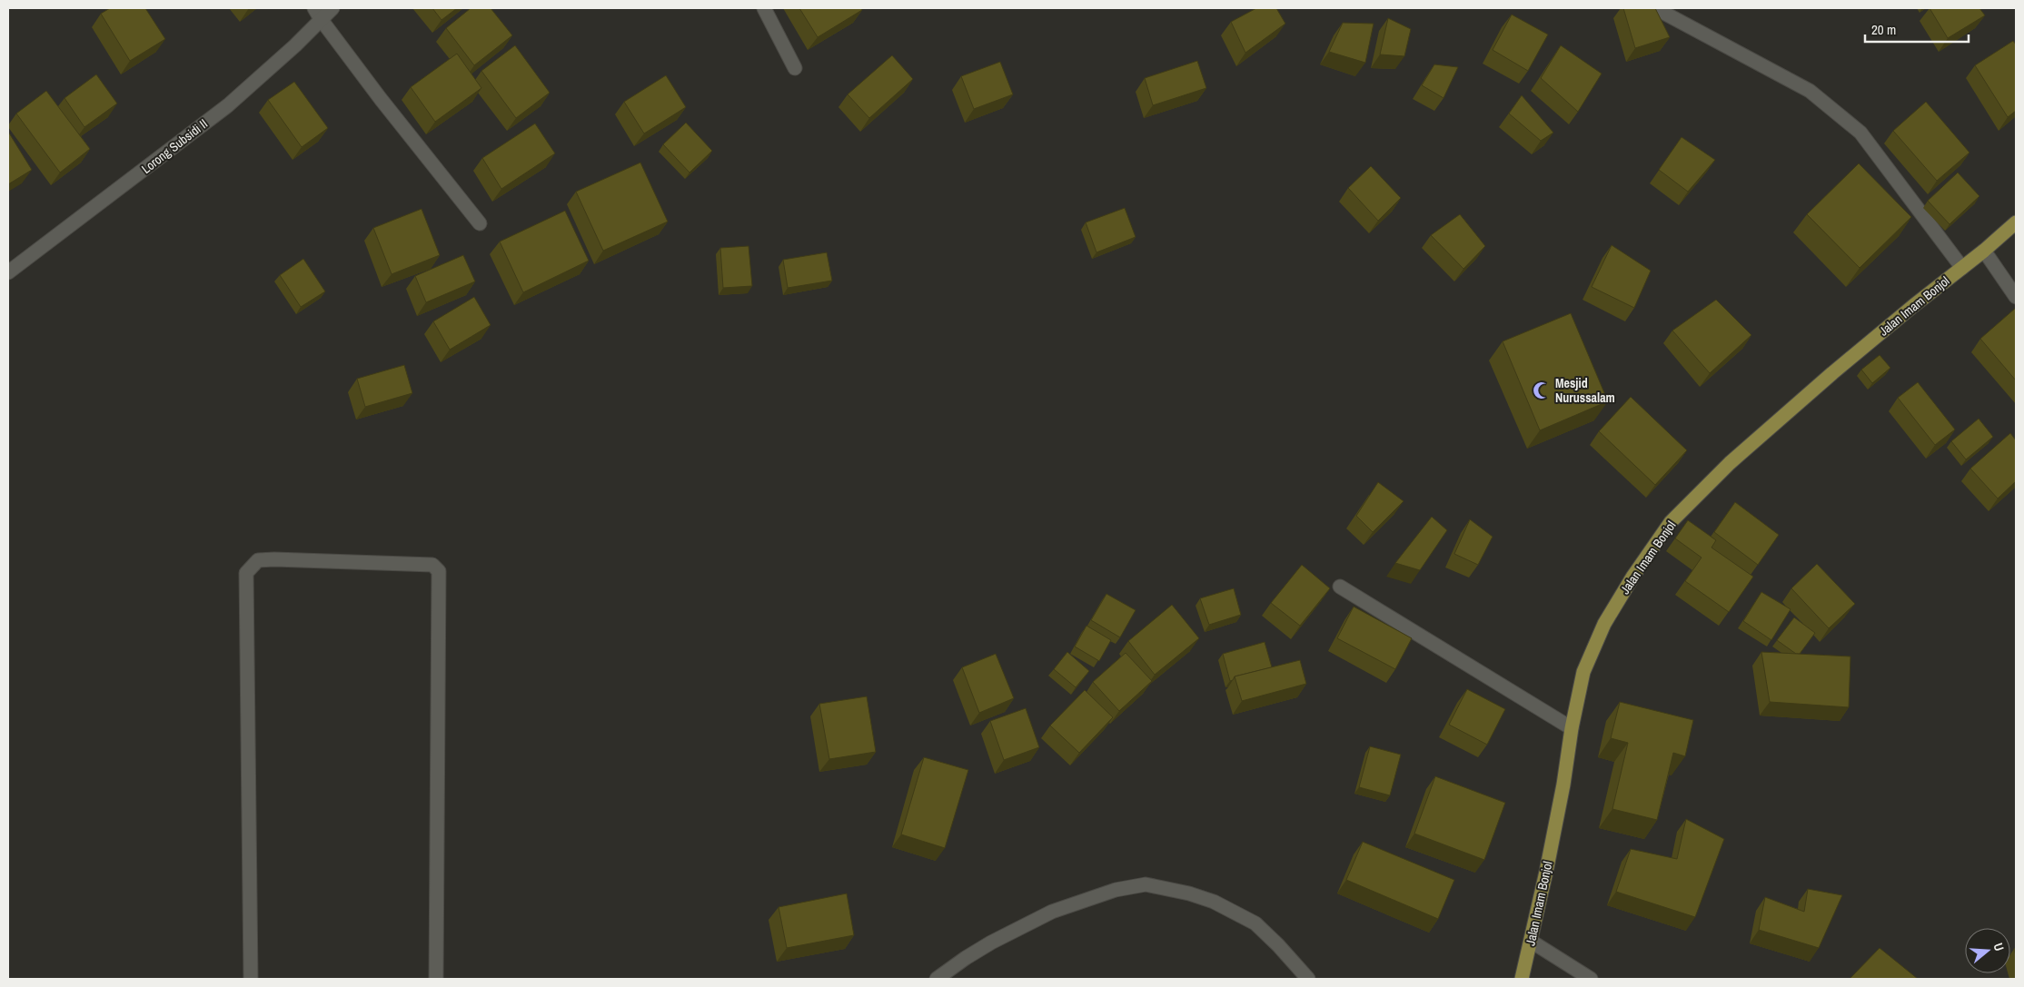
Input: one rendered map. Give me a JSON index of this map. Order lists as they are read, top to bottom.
{
  "streets": {
    "main road": ["Jalan Imam Bonjol"],
    "street": ["Lorong Subsidi II"]
  },
  "places": {
    "mosque": ["Mesjid Nurussalam"]
  },
  "scale_bar": "20 m",
  "north": "right"
}
